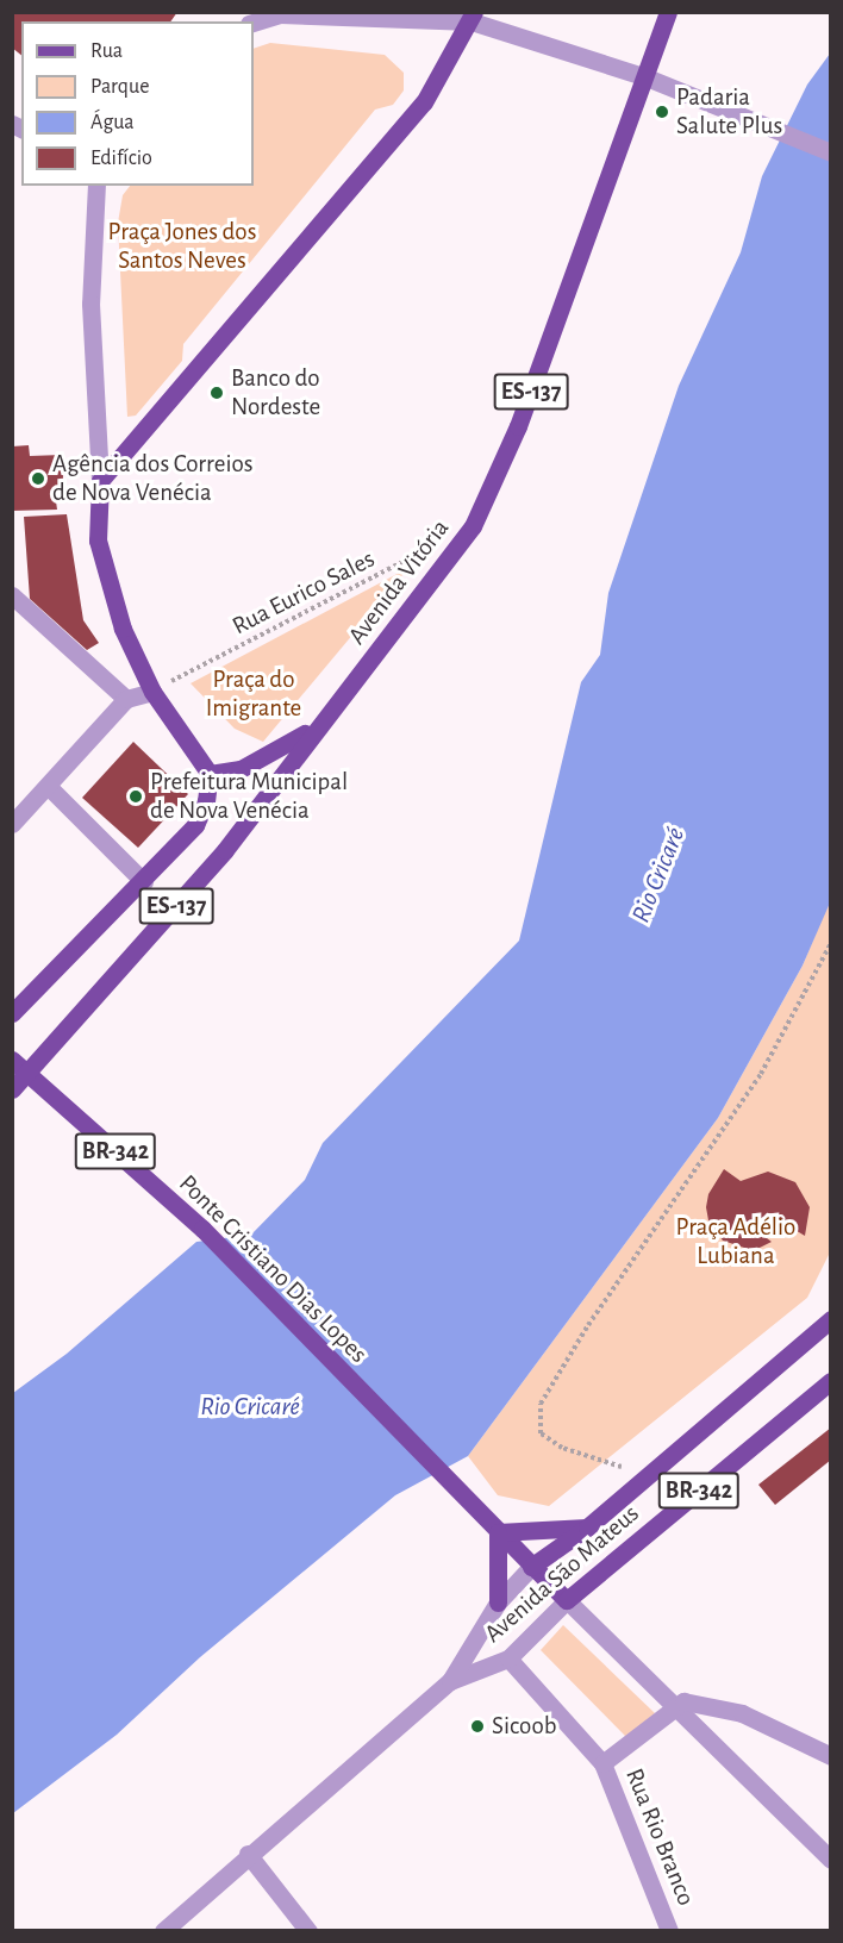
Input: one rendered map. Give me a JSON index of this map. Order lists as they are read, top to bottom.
{
  "streets": {
    "main road": [
      "ES-137",
      "Avenida Vitória",
      "BR-342",
      "Ponte Cristiano Dias Lopes",
      "Avenida São Mateus"
    ],
    "street": ["Rua Rio Branco"],
    "path": ["Rua Eurico Sales"]
  },
  "crossings": [
    ["Avenida Vitória", "Ponte Cristiano Dias Lopes"],
    ["BR-342", "Ponte Cristiano Dias Lopes"],
    ["BR-342", "Avenida São Mateus"]
  ],
  "water": ["Rio Cricaré"],
  "parks": ["Praça Jones dos Santos Neves", "Praça do Imigrante", "Praça Adélio Lubiana"],
  "places": [
    "Padaria Salute Plus",
    "Banco do Nordeste",
    "Agência dos Correios de Nova Venécia",
    "Prefeitura Municipal de Nova Venécia",
    "Sicoob"
  ],
  "legend": [
    "Rua",
    "Parque",
    "Água",
    "Edifício"
  ]
}
